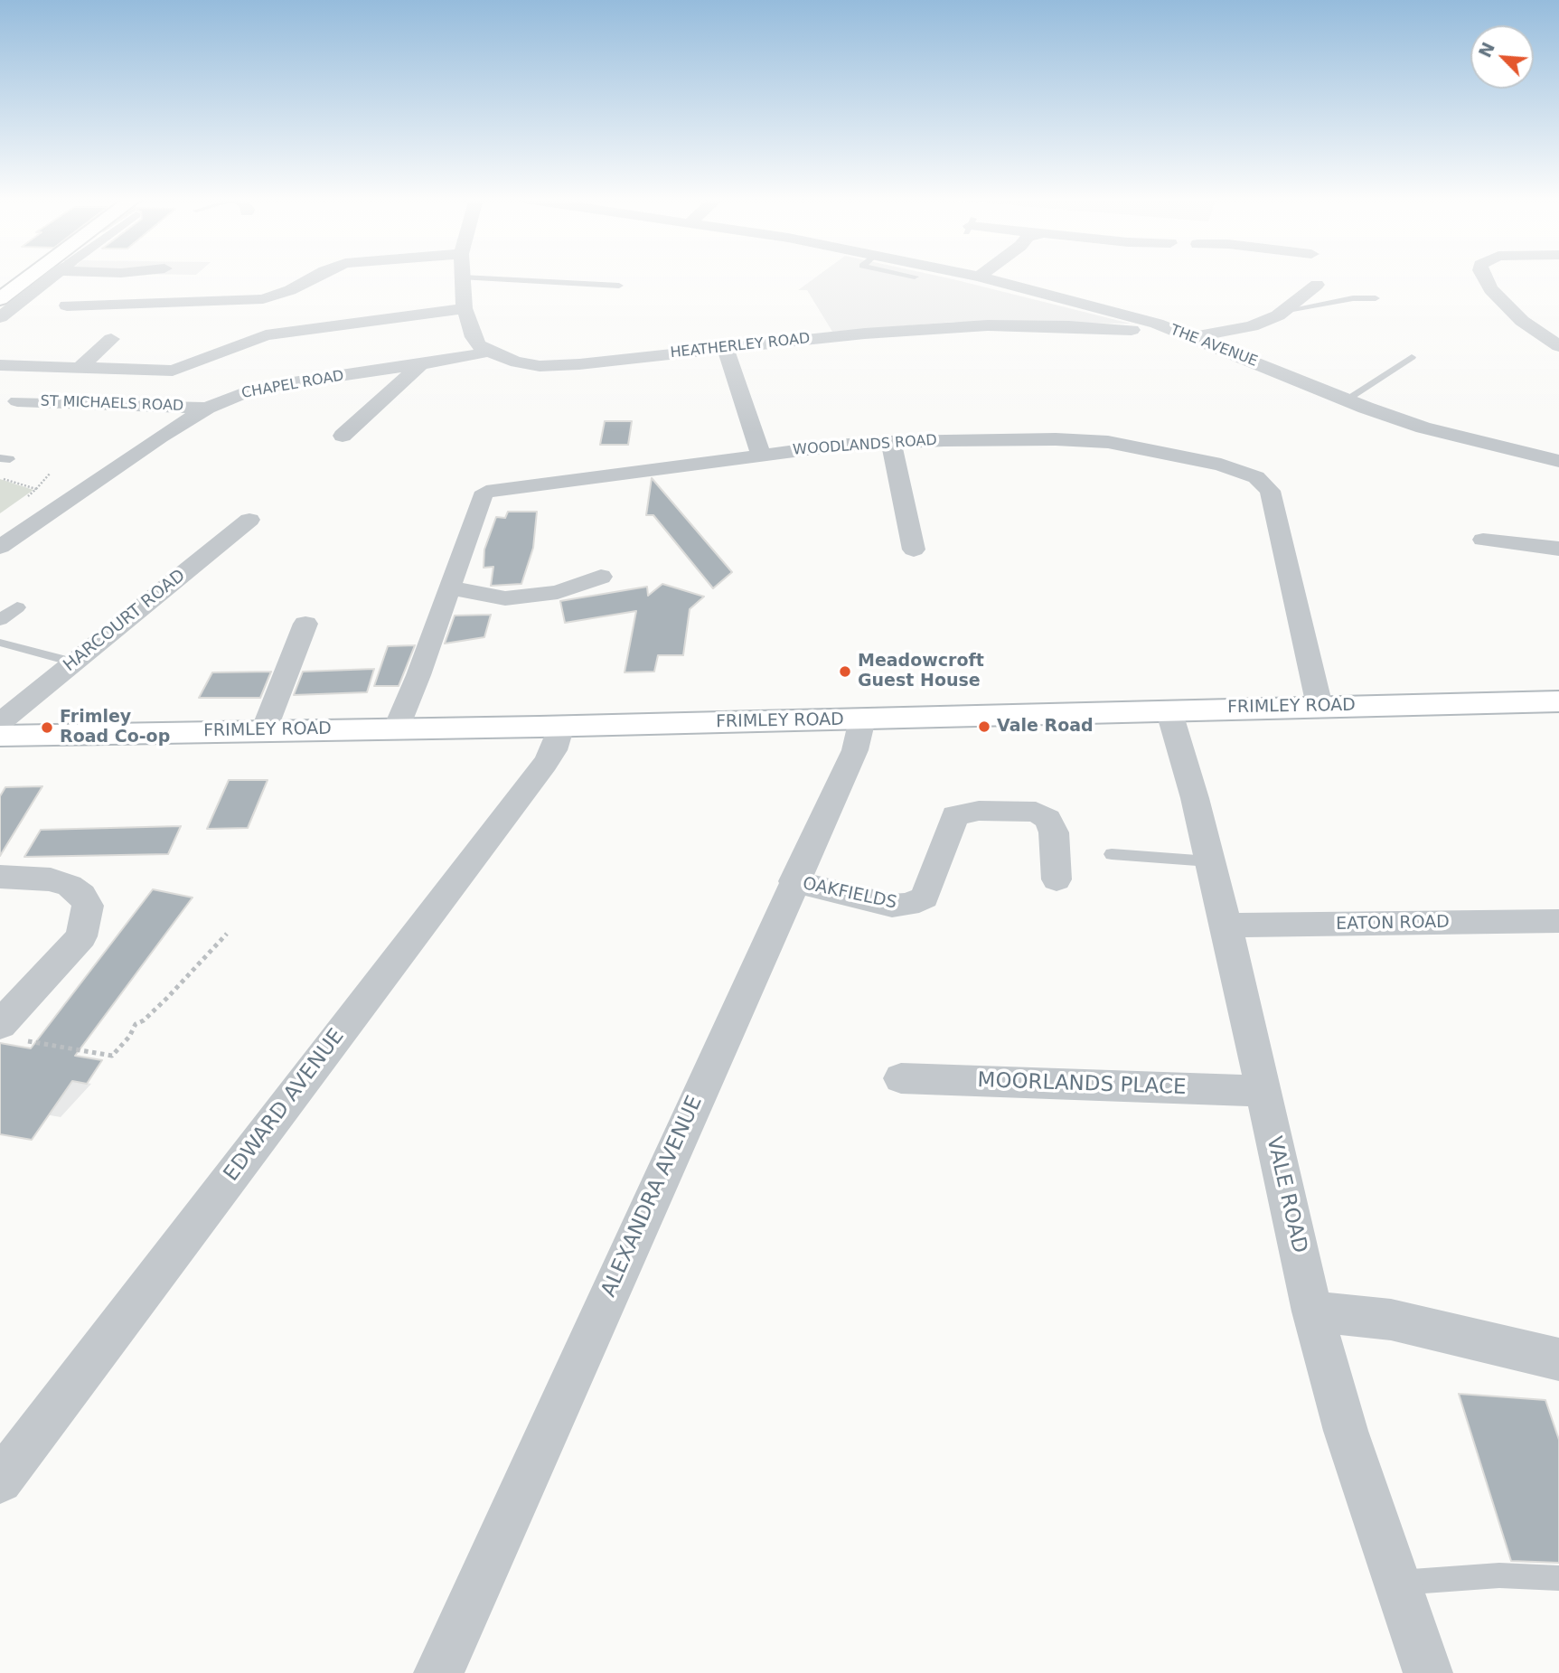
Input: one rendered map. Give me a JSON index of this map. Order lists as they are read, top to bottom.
{
  "streets": {
    "main road": ["FRIMLEY ROAD"],
    "street": [
      "HEATHERLEY ROAD",
      "THE AVENUE",
      "CHAPEL ROAD",
      "ST MICHAELS ROAD",
      "WOODLANDS ROAD",
      "HARCOURT ROAD",
      "OAKFIELDS",
      "EATON ROAD",
      "MOORLANDS PLACE",
      "EDWARD AVENUE",
      "VALE ROAD",
      "ALEXANDRA AVENUE"
    ]
  },
  "crossings": [
    ["HEATHERLEY ROAD", "THE AVENUE"],
    ["HEATHERLEY ROAD", "CHAPEL ROAD"],
    ["CHAPEL ROAD", "ST MICHAELS ROAD"],
    ["WOODLANDS ROAD", "FRIMLEY ROAD"],
    ["FRIMLEY ROAD", "EDWARD AVENUE"],
    ["FRIMLEY ROAD", "VALE ROAD"],
    ["FRIMLEY ROAD", "ALEXANDRA AVENUE"],
    ["OAKFIELDS", "ALEXANDRA AVENUE"],
    ["EATON ROAD", "VALE ROAD"],
    ["MOORLANDS PLACE", "VALE ROAD"]
  ],
  "places": ["Meadowcroft Guest House", "Vale Road", "Frimley Road Co-op"],
  "north": "top left"
}
